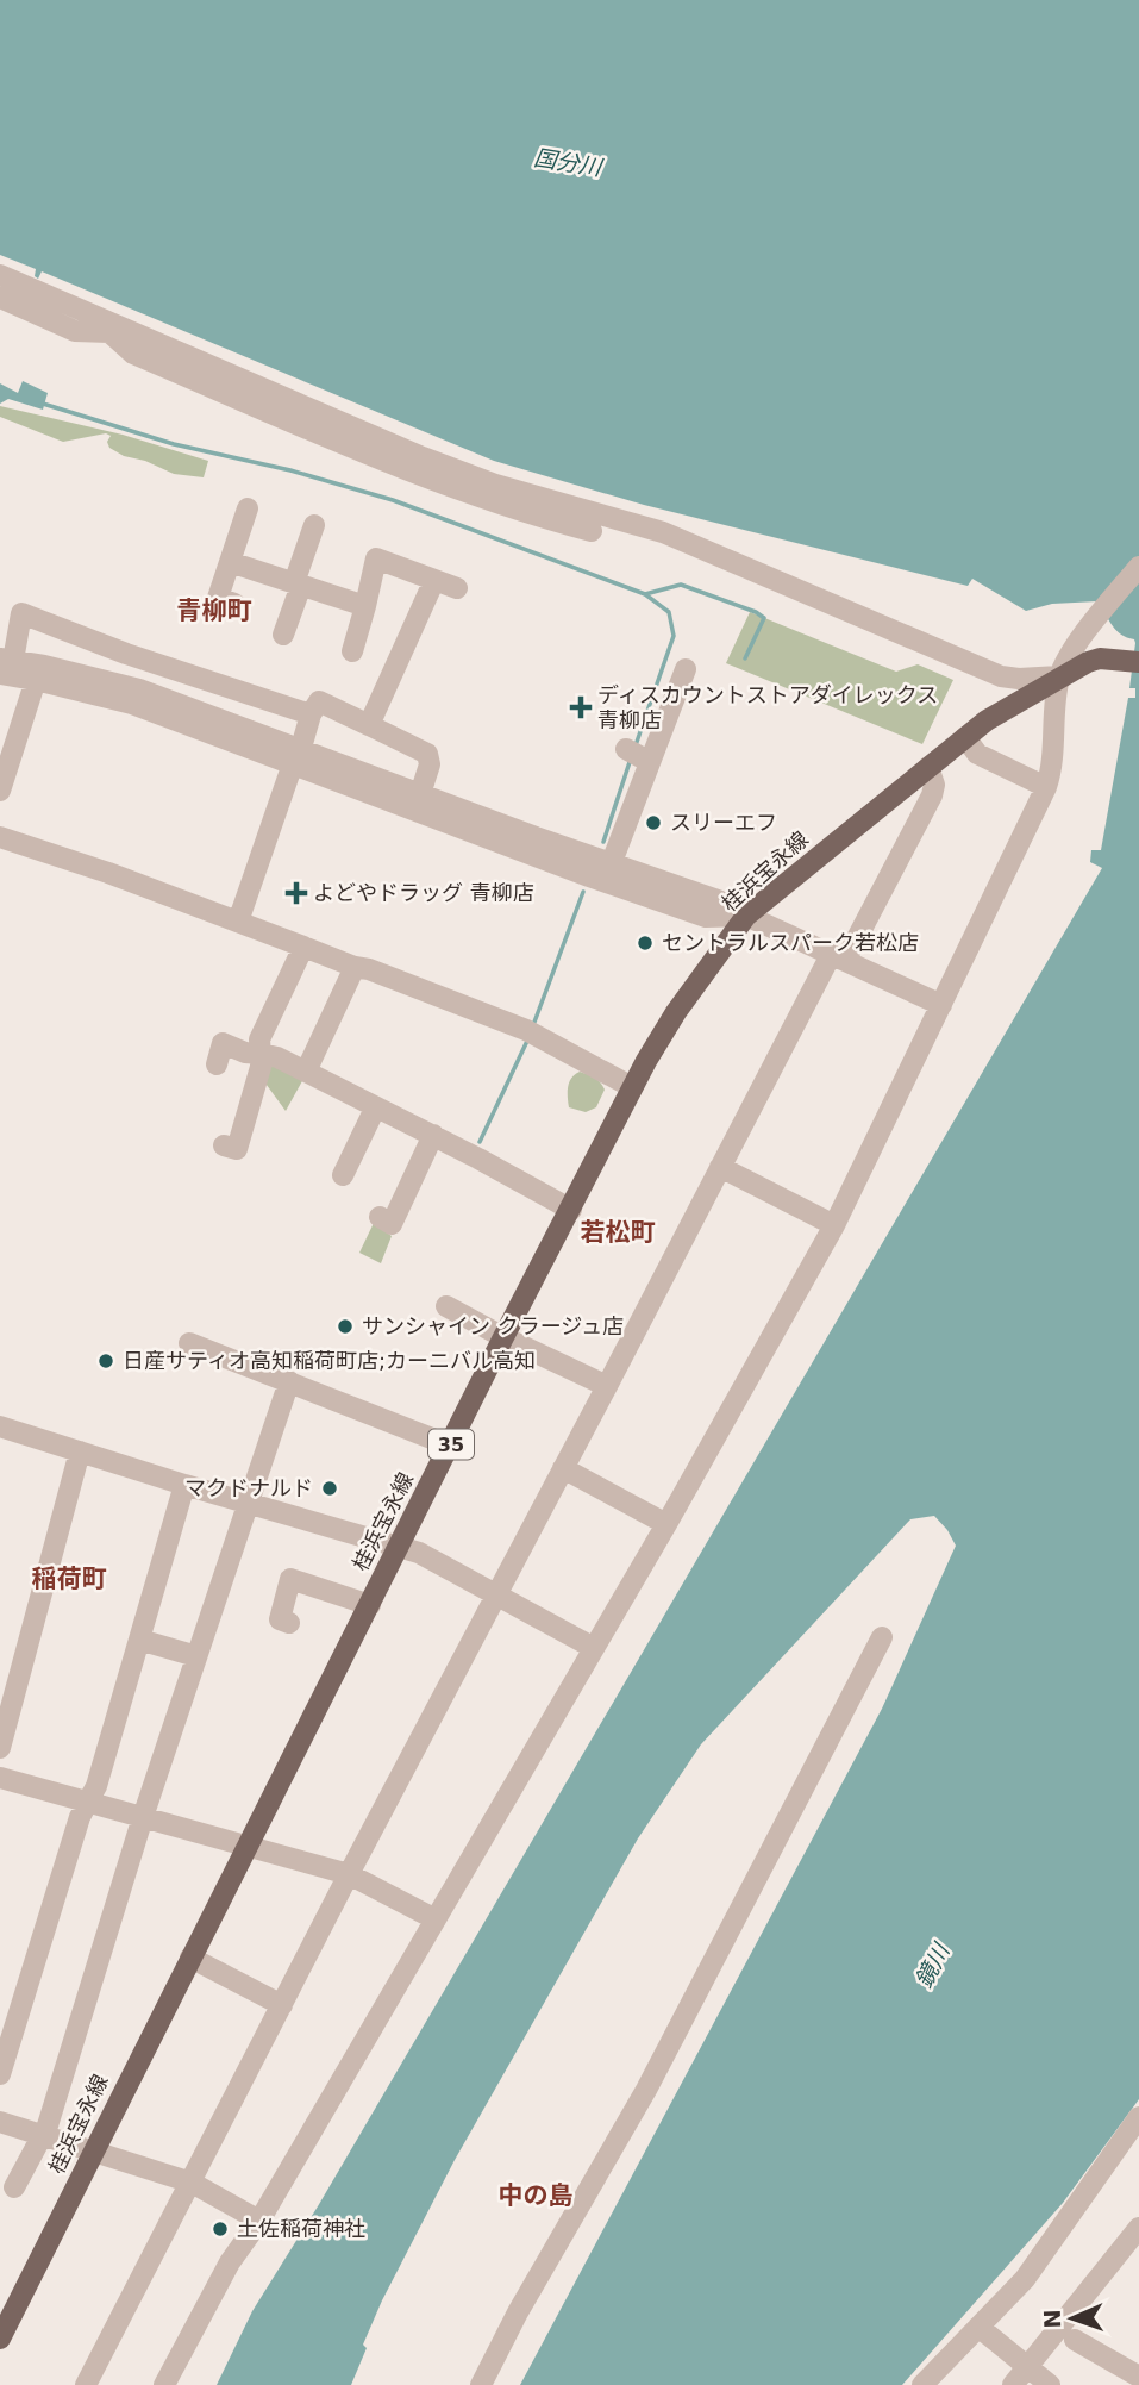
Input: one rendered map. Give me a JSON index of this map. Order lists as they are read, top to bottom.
{
  "streets": {
    "main road": ["桂浜宝永線", "35"]
  },
  "districts": [
    "青柳町",
    "若松町",
    "稲荷町",
    "中の島"
  ],
  "water": ["国分川", "鏡川"],
  "places": {
    "health": ["ディスカウントストアダイレックス 青柳店", "よどやドラッグ 青柳店"],
    "other": [
      "スリーエフ",
      "セントラルスパーク若松店",
      "サンシャイン クラージュ店",
      "日産サティオ高知稲荷町店;カーニバル高知",
      "マクドナルド",
      "土佐稲荷神社"
    ]
  },
  "north": "left"
}
